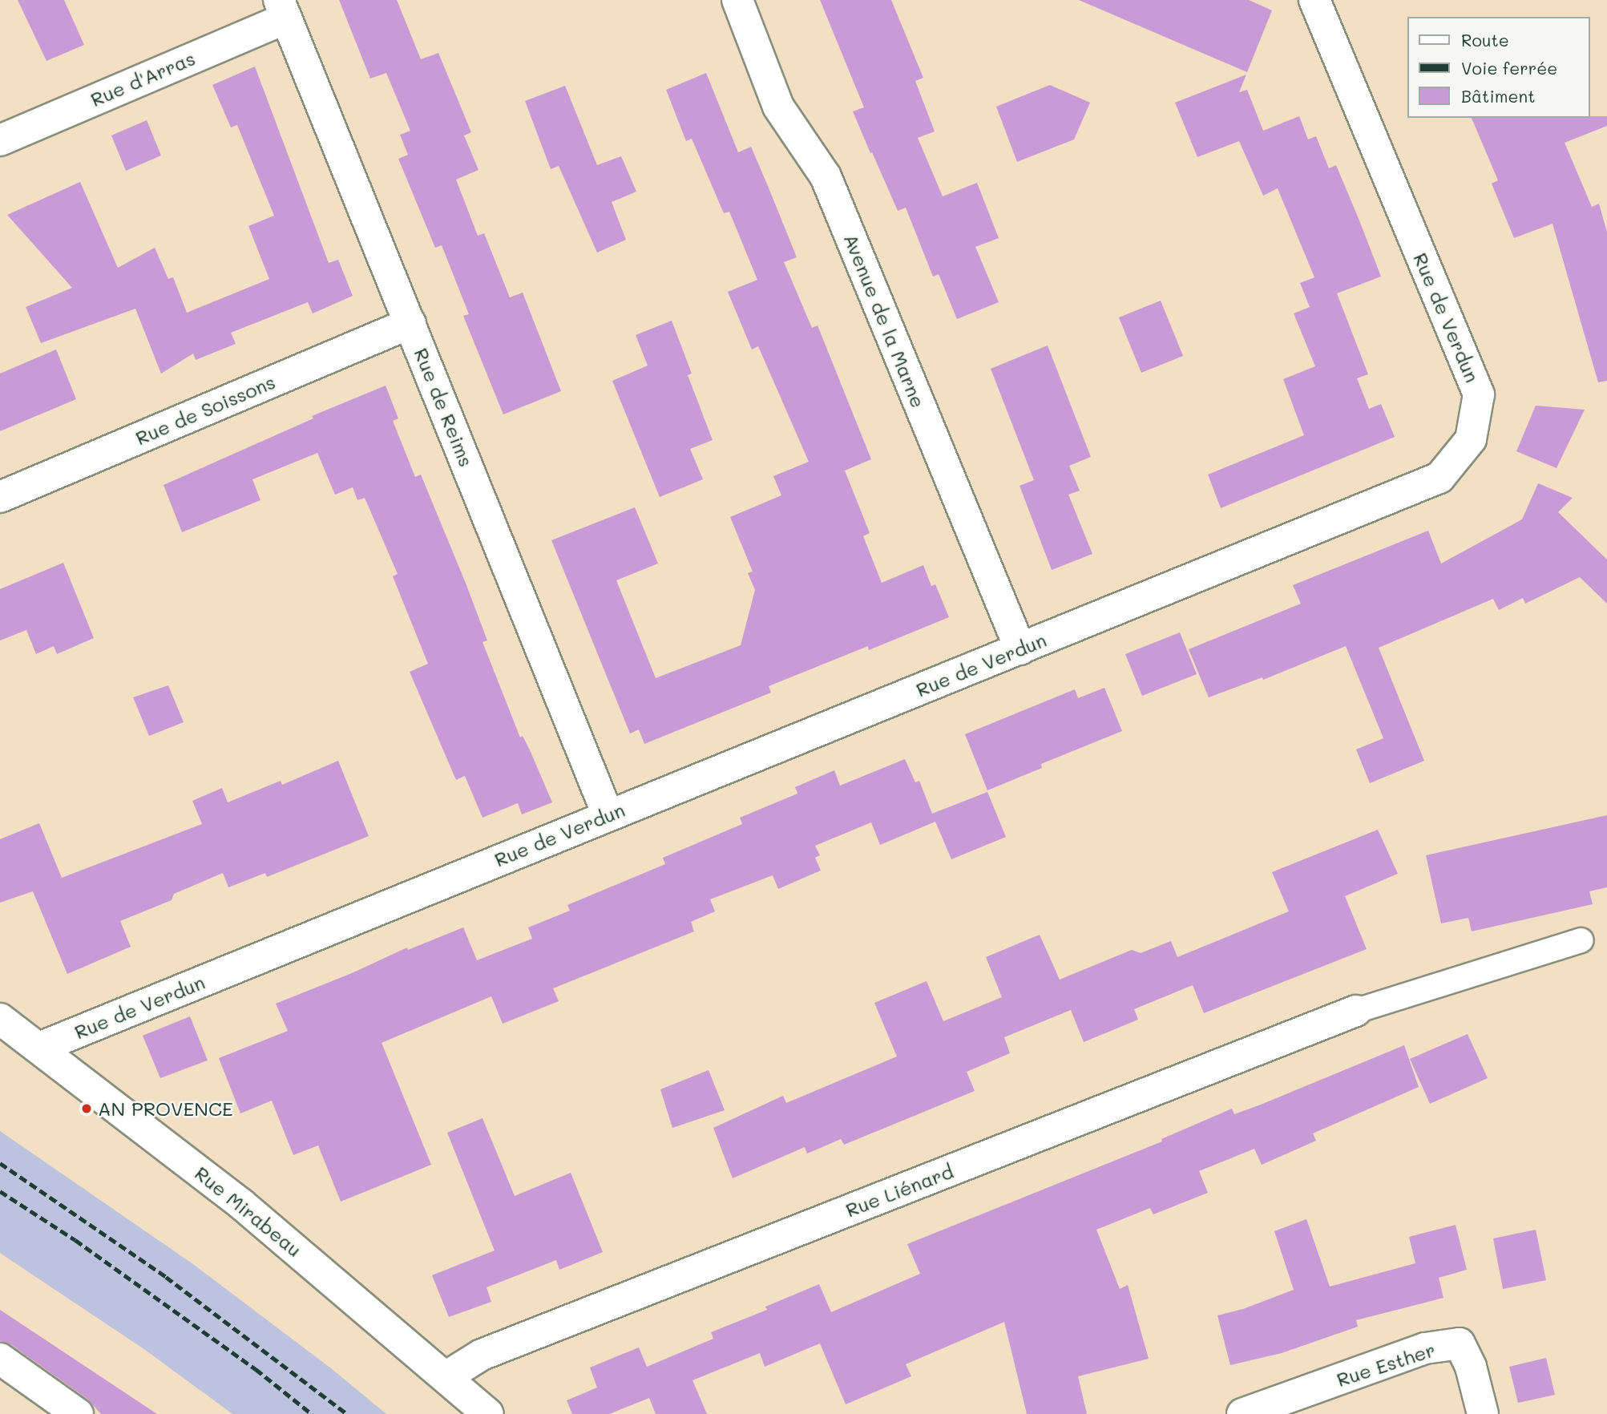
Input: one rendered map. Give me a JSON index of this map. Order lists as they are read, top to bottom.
{
  "streets": {
    "street": [
      "Rue d'Arras",
      "Rue de Verdun",
      "Avenue de la Marne",
      "Rue de Reims",
      "Rue de Soissons",
      "Rue Liénard",
      "Rue Mirabeau",
      "Rue Esther"
    ]
  },
  "crossings": [
    ["Rue d'Arras", "Rue de Reims"],
    ["Rue de Verdun", "Avenue de la Marne"],
    ["Rue de Verdun", "Rue de Reims"],
    ["Rue de Verdun", "Rue Mirabeau"],
    ["Rue de Reims", "Rue de Soissons"],
    ["Rue Liénard", "Rue Mirabeau"]
  ],
  "places": ["AN PROVENCE"],
  "legend": ["Route", "Voie ferrée", "Bâtiment"]
}
